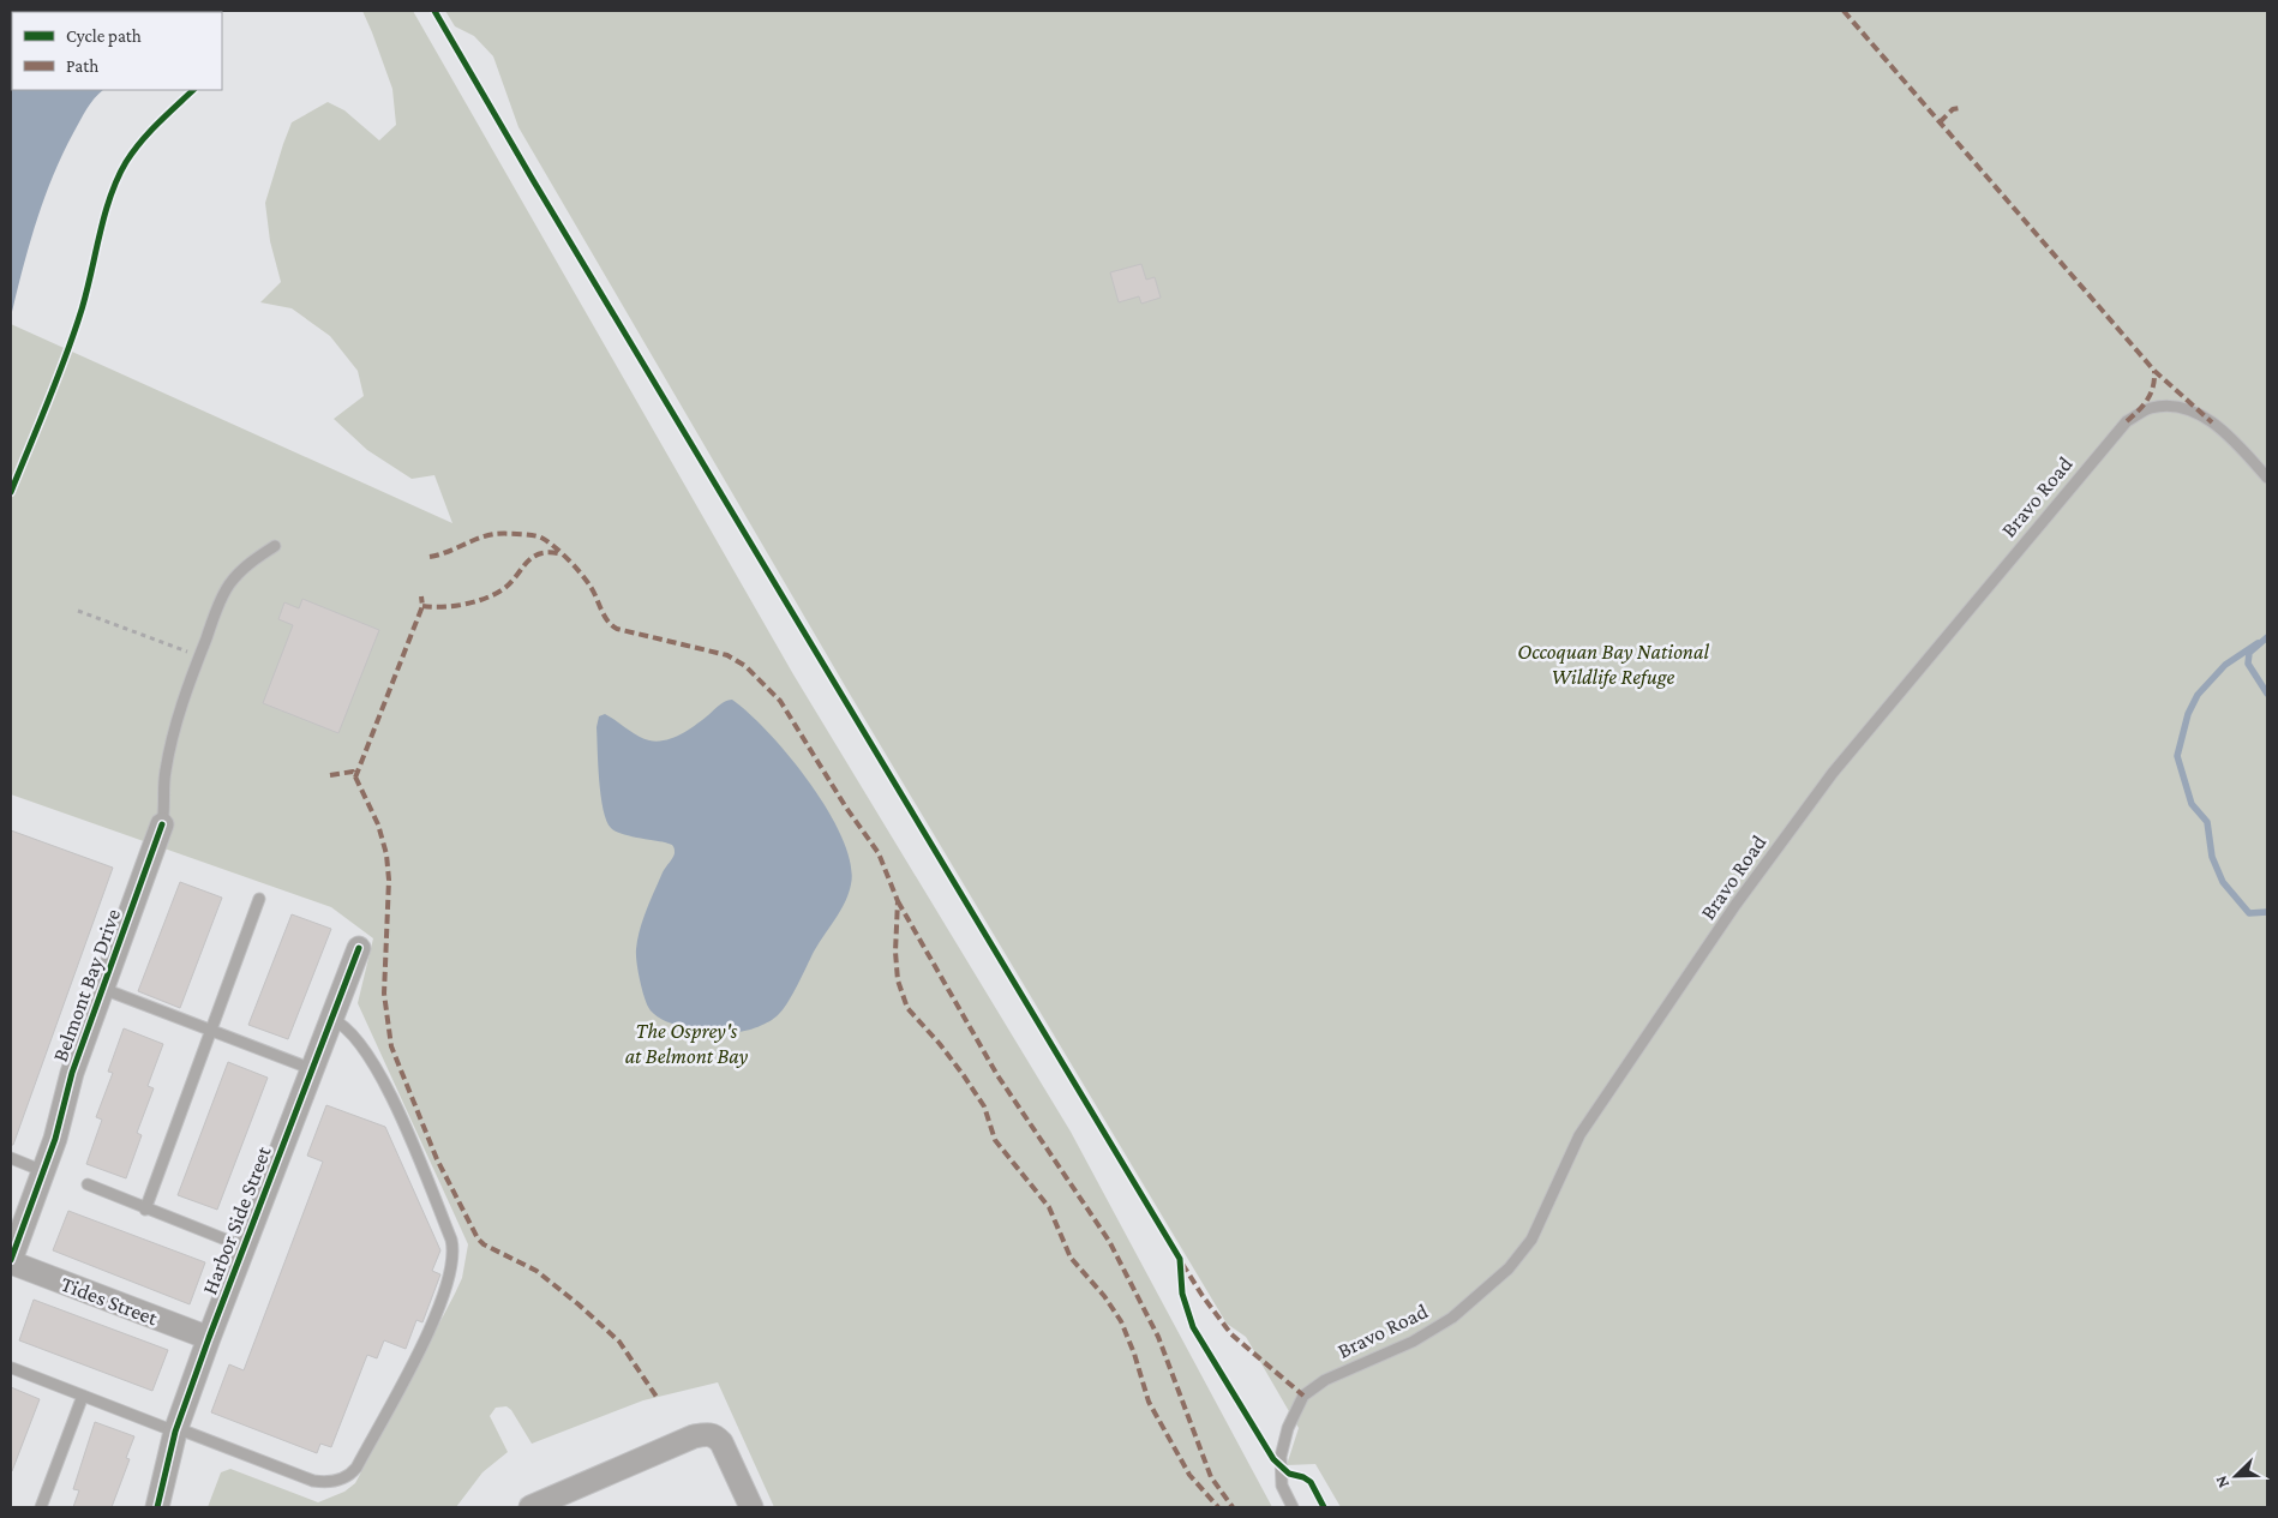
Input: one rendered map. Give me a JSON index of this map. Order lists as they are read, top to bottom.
{
  "streets": {
    "street": ["Belmont Bay Drive", "Harbor Side Street", "Tides Street"],
    "lane": ["Bravo Road"]
  },
  "crossings": [
    ["Belmont Bay Drive", "Tides Street"],
    ["Harbor Side Street", "Tides Street"]
  ],
  "parks": ["Occoquan Bay National Wildlife Refuge", "The Osprey's at Belmont Bay"],
  "legend": ["Cycle path", "Path"],
  "north": "bottom left"
}
